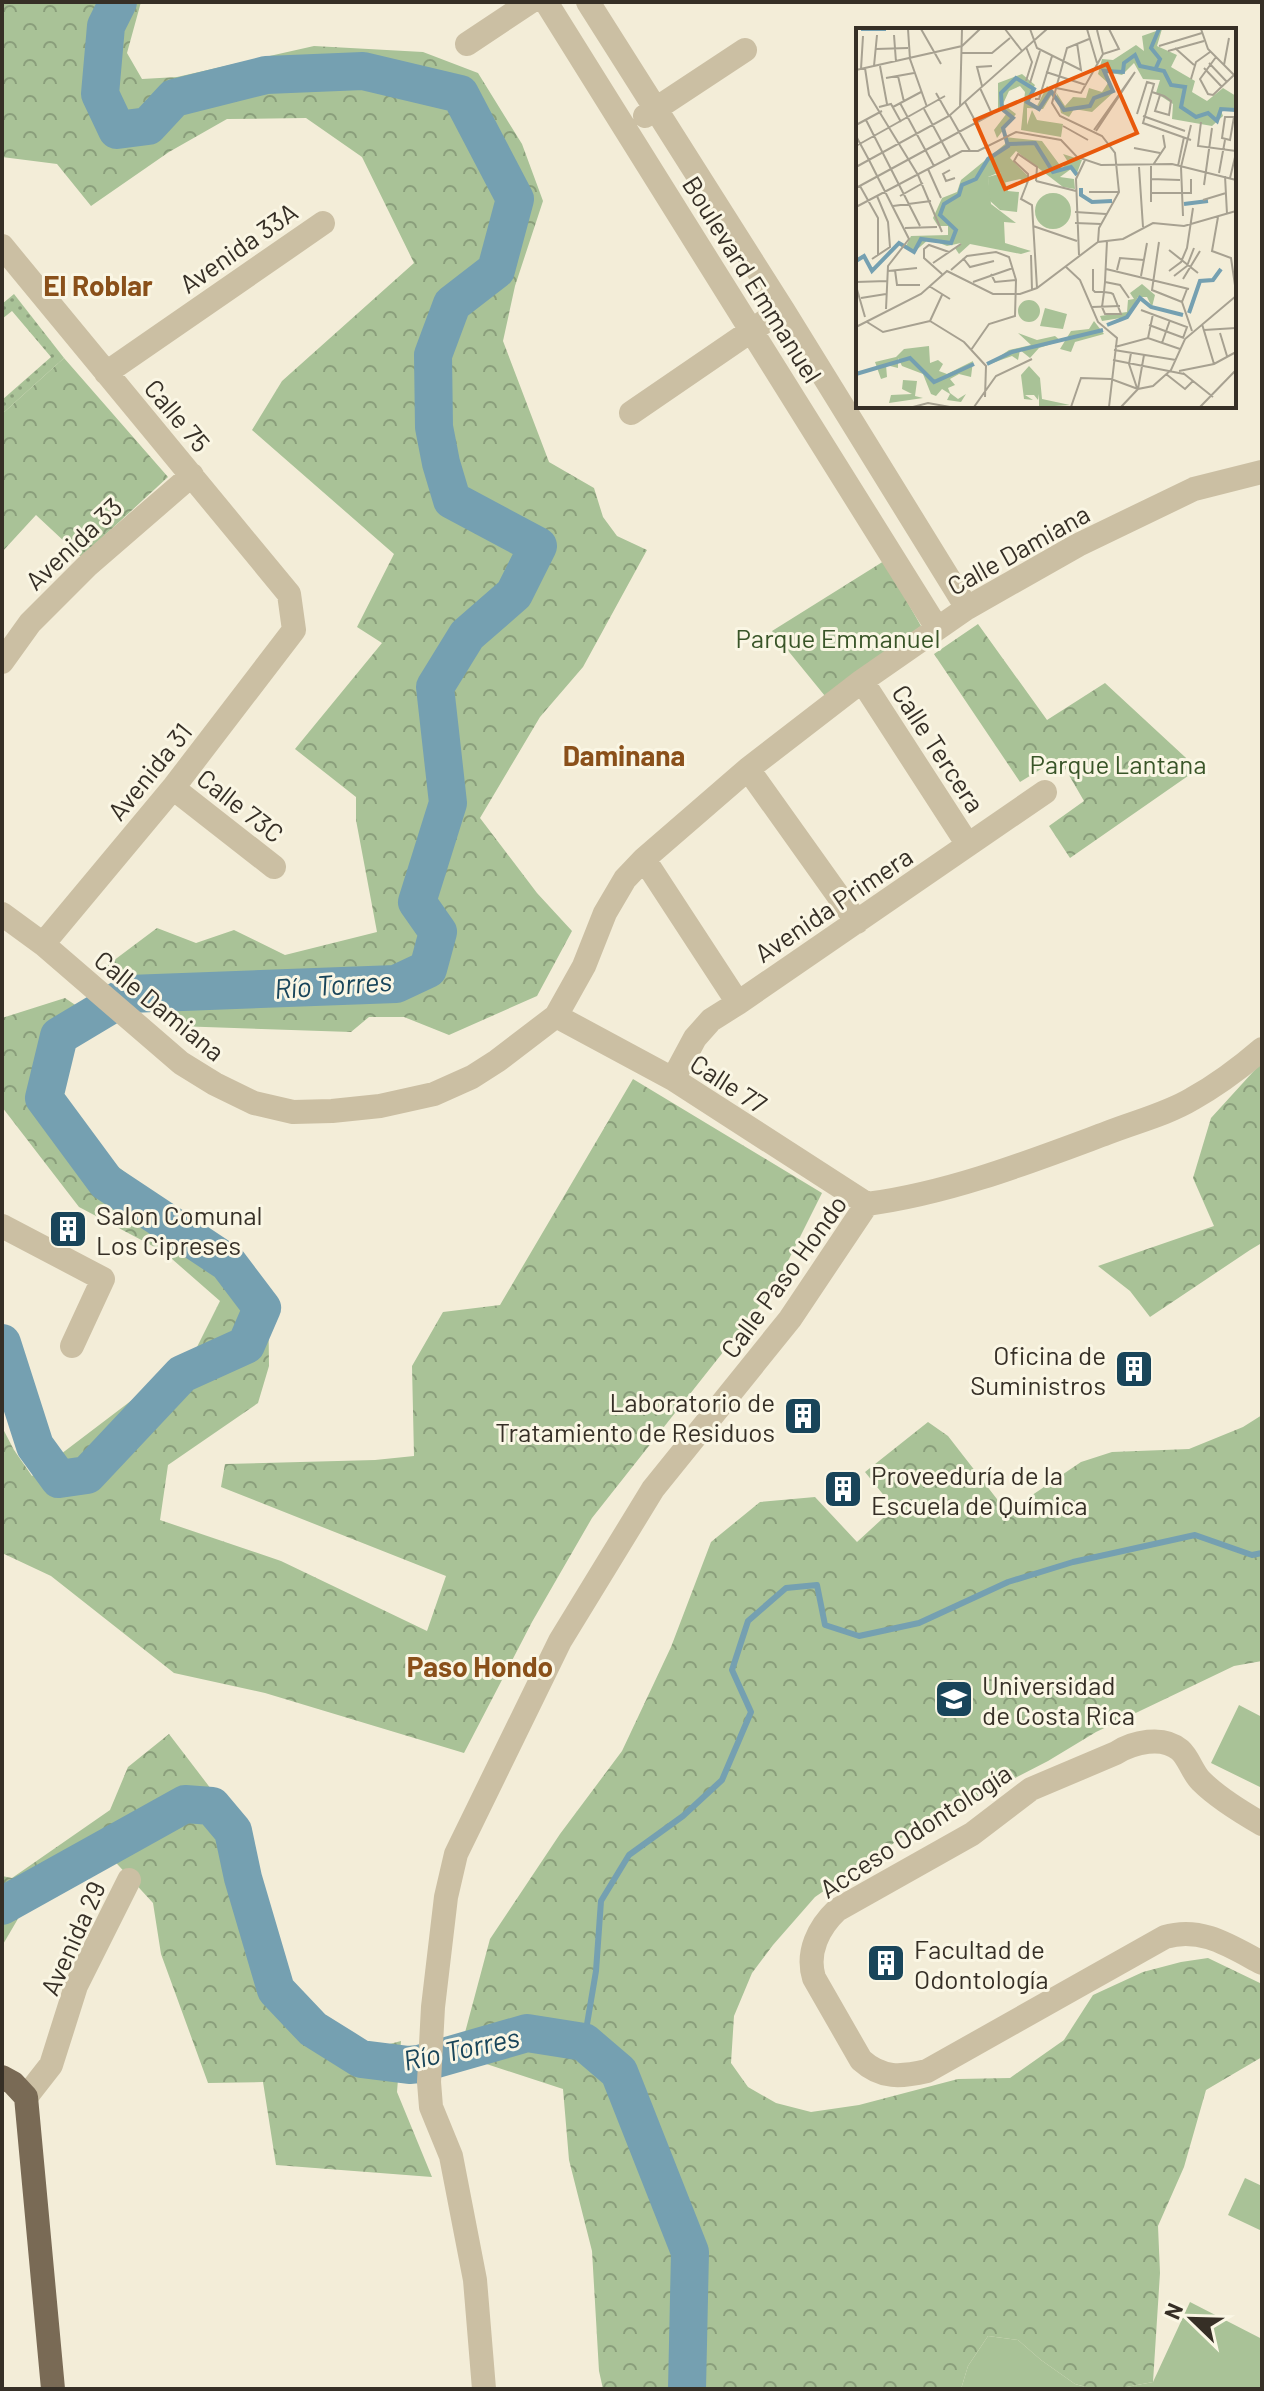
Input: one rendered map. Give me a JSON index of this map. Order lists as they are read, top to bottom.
{
  "streets": {
    "street": [
      "Avenida 33A",
      "Boulevard Emmanuel",
      "Calle 75",
      "Avenida 33",
      "Calle Damiana",
      "Calle Tercera",
      "Avenida 31",
      "Calle 73C",
      "Avenida Primera",
      "Calle 77",
      "Calle Paso Hondo",
      "Acceso Odontología",
      "Avenida 29"
    ]
  },
  "crossings": [
    ["Avenida 33A", "Calle 75"],
    ["Boulevard Emmanuel", "Calle Damiana"],
    ["Calle 75", "Avenida 33"],
    ["Calle 75", "Avenida 31"],
    ["Calle Damiana", "Calle Tercera"],
    ["Calle Damiana", "Avenida 31"],
    ["Calle Damiana", "Calle 77"],
    ["Calle Tercera", "Avenida Primera"],
    ["Avenida 31", "Calle 73C"],
    ["Avenida Primera", "Calle 77"],
    ["Calle 77", "Calle Paso Hondo"]
  ],
  "districts": ["El Roblar", "Daminana", "Paso Hondo"],
  "water": ["Río Torres"],
  "parks": ["Parque Emmanuel", "Parque Lantana"],
  "places": {
    "building": [
      "Salon Comunal Los Cipreses",
      "Oficina de Suministros",
      "Laboratorio de Tratamiento de Residuos",
      "Proveeduría de la Escuela de Química",
      "Facultad de Odontología"
    ],
    "school or university": ["Universidad de Costa Rica"]
  },
  "north": "top left"
}
